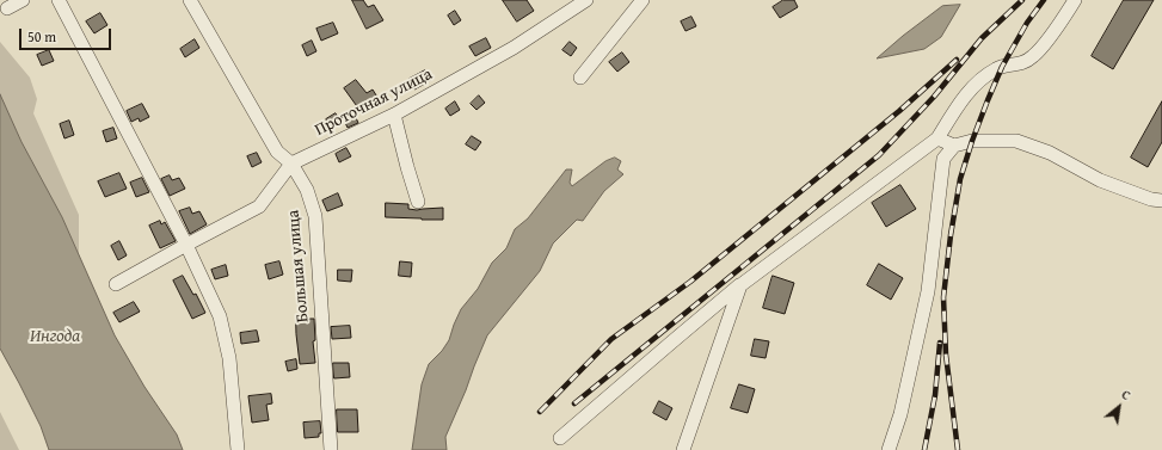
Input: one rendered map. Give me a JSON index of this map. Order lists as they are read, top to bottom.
{
  "streets": {
    "street": ["Проточная улица", "Большая улица"]
  },
  "crossings": [
    ["Проточная улица", "Большая улица"]
  ],
  "water": ["Ингода"],
  "scale_bar": "50 m",
  "north": "top right"
}
